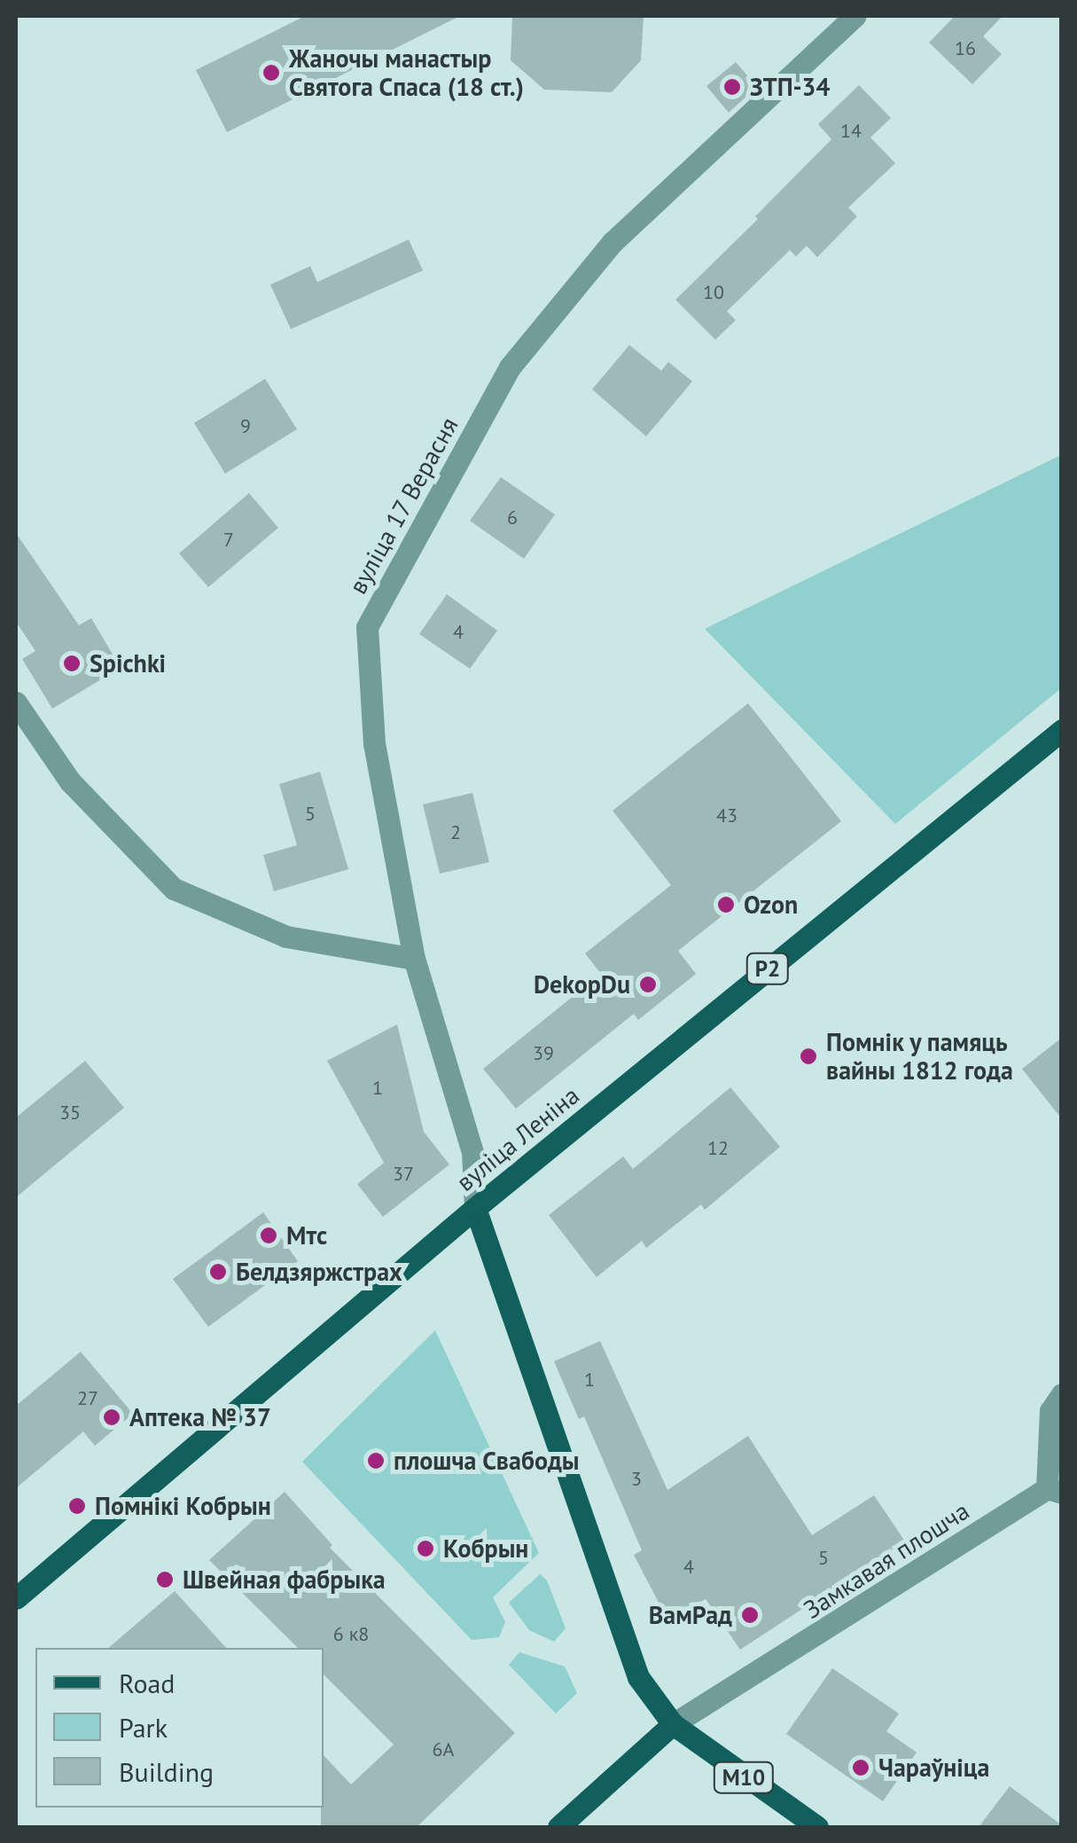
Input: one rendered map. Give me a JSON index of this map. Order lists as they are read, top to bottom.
{
  "streets": {
    "main road": ["Р2", "вуліца Леніна", "М10"],
    "street": ["вуліца 17 Верасня", "Замкавая плошча"]
  },
  "crossings": [
    ["вуліца 17 Верасня", "вуліца Леніна"],
    ["вуліца 17 Верасня", "М10"],
    ["вуліца Леніна", "М10"],
    ["Замкавая плошча", "М10"]
  ],
  "places": [
    "Жаночы манастыр Святога Спаса (18 ст.)",
    "ЗТП-34",
    "Spichki",
    "Ozon",
    "DekopDu",
    "Помнік у памяць вайны 1812 года",
    "Мтс",
    "Белдзяржстрах",
    "Аптека № 37",
    "плошча Свабоды",
    "Помнікі Кобрын",
    "Кобрын",
    "Швейная фабрыка",
    "ВамРад",
    "Чараўніца"
  ],
  "house_numbers": [
    "16",
    "14",
    "10",
    "9",
    "6",
    "7",
    "4",
    "5",
    "43",
    "2",
    "39",
    "1",
    "35",
    "12",
    "37",
    "1",
    "27",
    "3",
    "5",
    "4",
    "6 к8",
    "6А"
  ],
  "legend": ["Road", "Park", "Building"]
}
